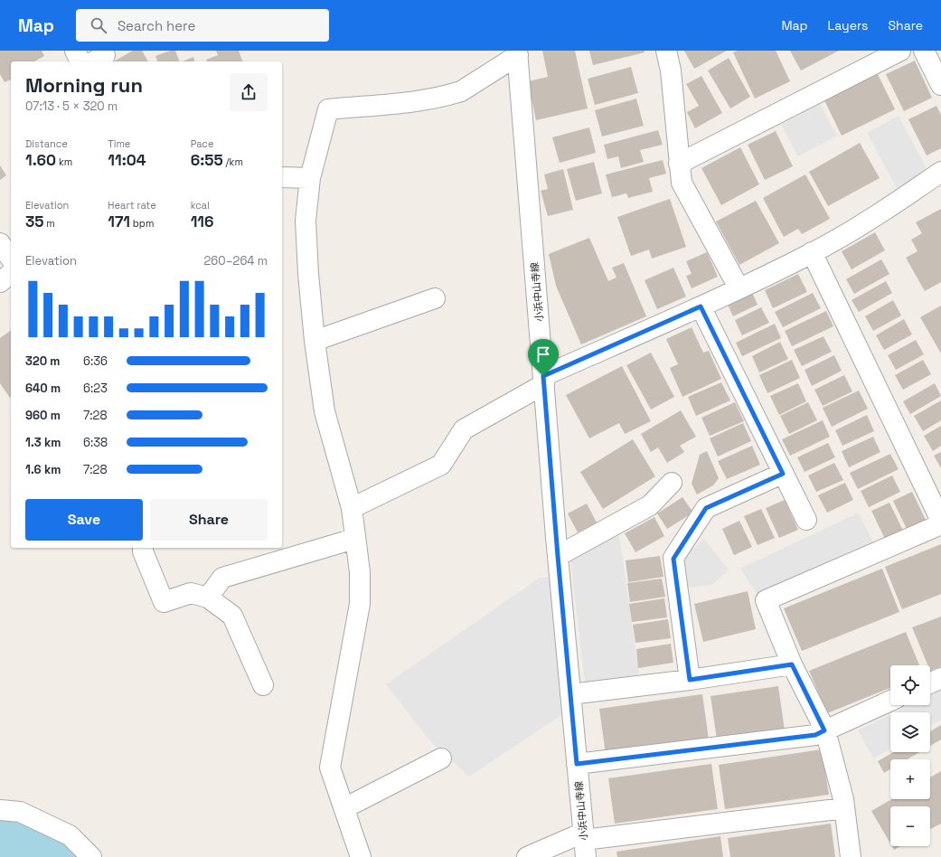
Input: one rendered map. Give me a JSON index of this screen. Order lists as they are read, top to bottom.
{
  "streets": {
    "street": ["小浜中山寺線"]
  },
  "page": {
    "header": "Map",
    "search": "Search here",
    "nav": ["Map", "Layers", "Share"],
    "heading": ["Morning run", "07:13 · 5 × 320 m"],
    "stats": [
      ["Distance", "1.60 km"],
      ["Time", "11:04"],
      ["Pace", "6:55 /km"],
      ["Elevation", "35 m"],
      ["Heart rate", "171 bpm"],
      ["kcal", "116"]
    ],
    "chart": ["Elevation", "260–264 m"],
    "list": [
      {
        "name": "320 m",
        "note": "6:36"
      },
      {
        "name": "640 m",
        "note": "6:23"
      },
      {
        "name": "960 m",
        "note": "7:28"
      },
      {
        "name": "1.3 km",
        "note": "6:38"
      },
      {
        "name": "1.6 km",
        "note": "7:28"
      }
    ],
    "buttons": ["Save", "Share"],
    "map_buttons": ["+", "−"]
  }
}
